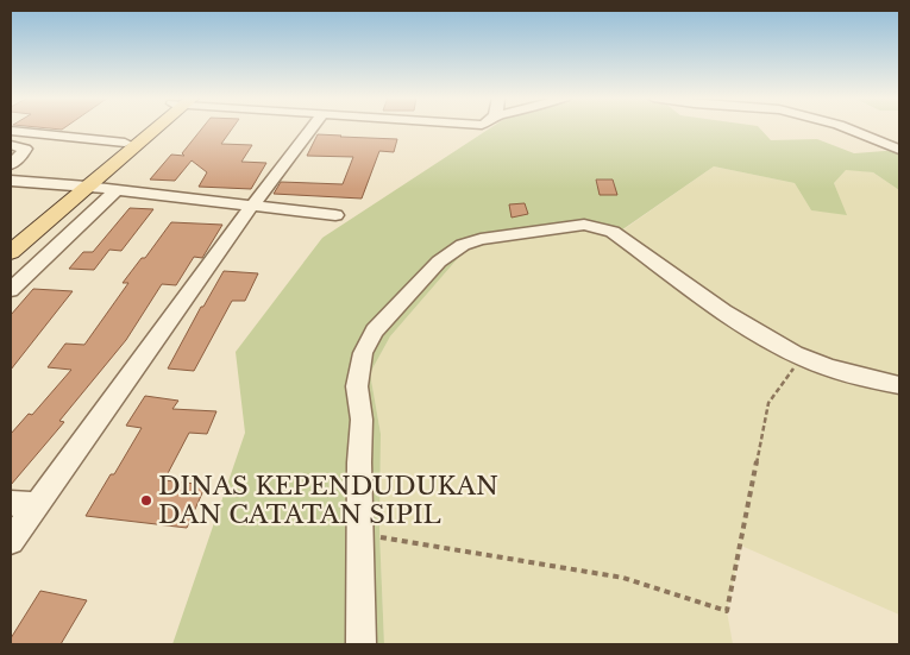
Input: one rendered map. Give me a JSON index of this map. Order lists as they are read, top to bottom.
{
  "places": ["DINAS KEPENDUDUKAN DAN CATATAN SIPIL"]
}
